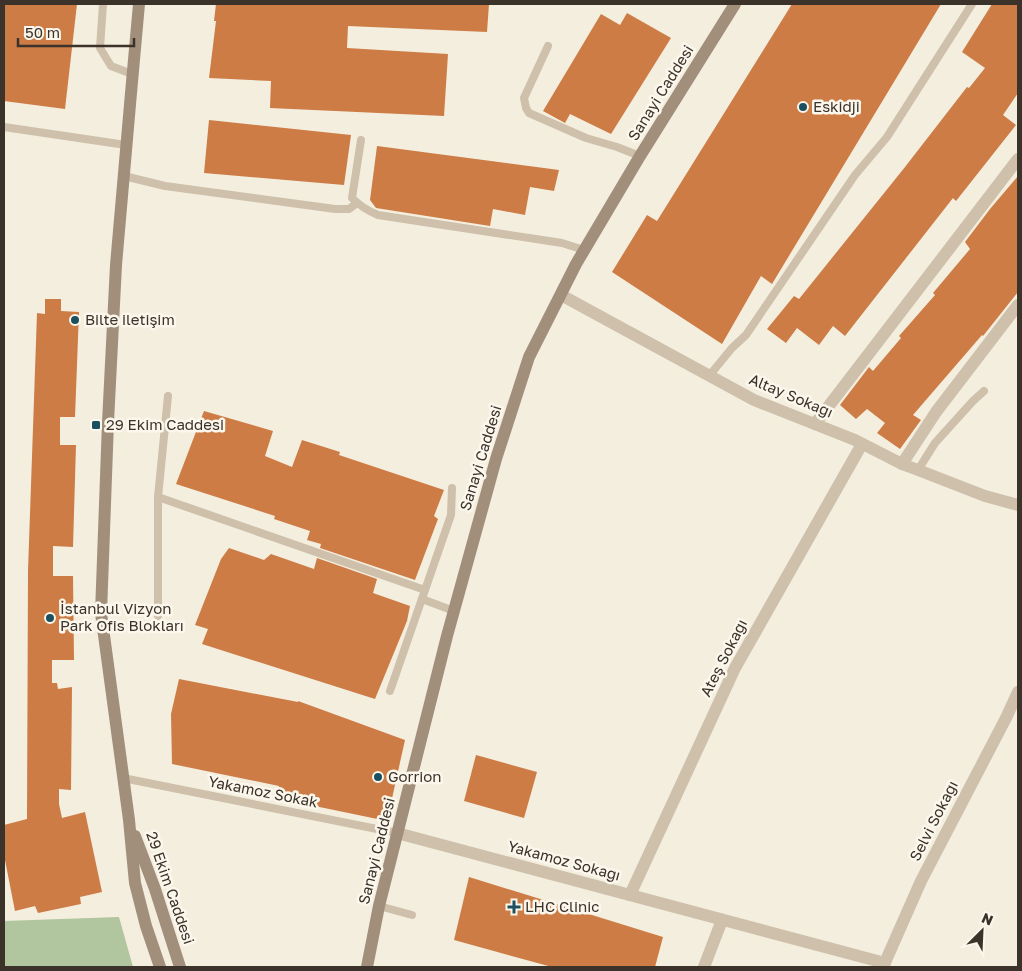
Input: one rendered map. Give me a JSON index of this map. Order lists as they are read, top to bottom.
{
  "streets": {
    "main road": ["Sanayi Caddesi", "29 Ekim Caddesi"],
    "street": [
      "Altay Sokağı",
      "Ateş Sokağı",
      "Selvi Sokağı",
      "Yakamoz Sokağı"
    ],
    "lane": ["Yakamoz Sokak"]
  },
  "crossings": [
    ["Sanayi Caddesi", "Altay Sokağı"],
    ["Sanayi Caddesi", "Yakamoz Sokak"],
    ["Sanayi Caddesi", "Yakamoz Sokağı"],
    ["Altay Sokağı", "Ateş Sokağı"],
    ["Ateş Sokağı", "Yakamoz Sokağı"],
    ["Yakamoz Sokak", "Yakamoz Sokağı"],
    ["Yakamoz Sokak", "29 Ekim Caddesi"],
    ["Selvi Sokağı", "Yakamoz Sokağı"]
  ],
  "places": {
    "other": [
      "Eskidji",
      "Bilte iletişim",
      "İstanbul Vizyon Park Ofis Blokları",
      "Gorrion"
    ],
    "transit": ["29 Ekim Caddesi"],
    "health": ["LHC Clinic"]
  },
  "scale_bar": "50 m",
  "north": "top right"
}
